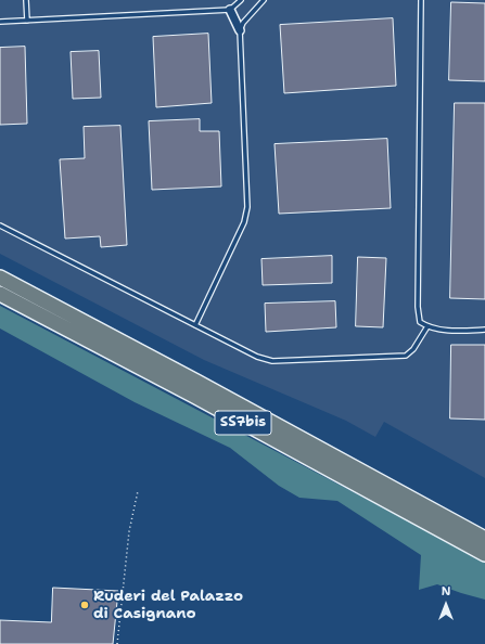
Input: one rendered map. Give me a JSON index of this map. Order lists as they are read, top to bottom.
{
  "streets": {
    "highway": ["SS7bis"]
  },
  "places": ["Ruderi del Palazzo di Casignano"],
  "north": "top"
}
